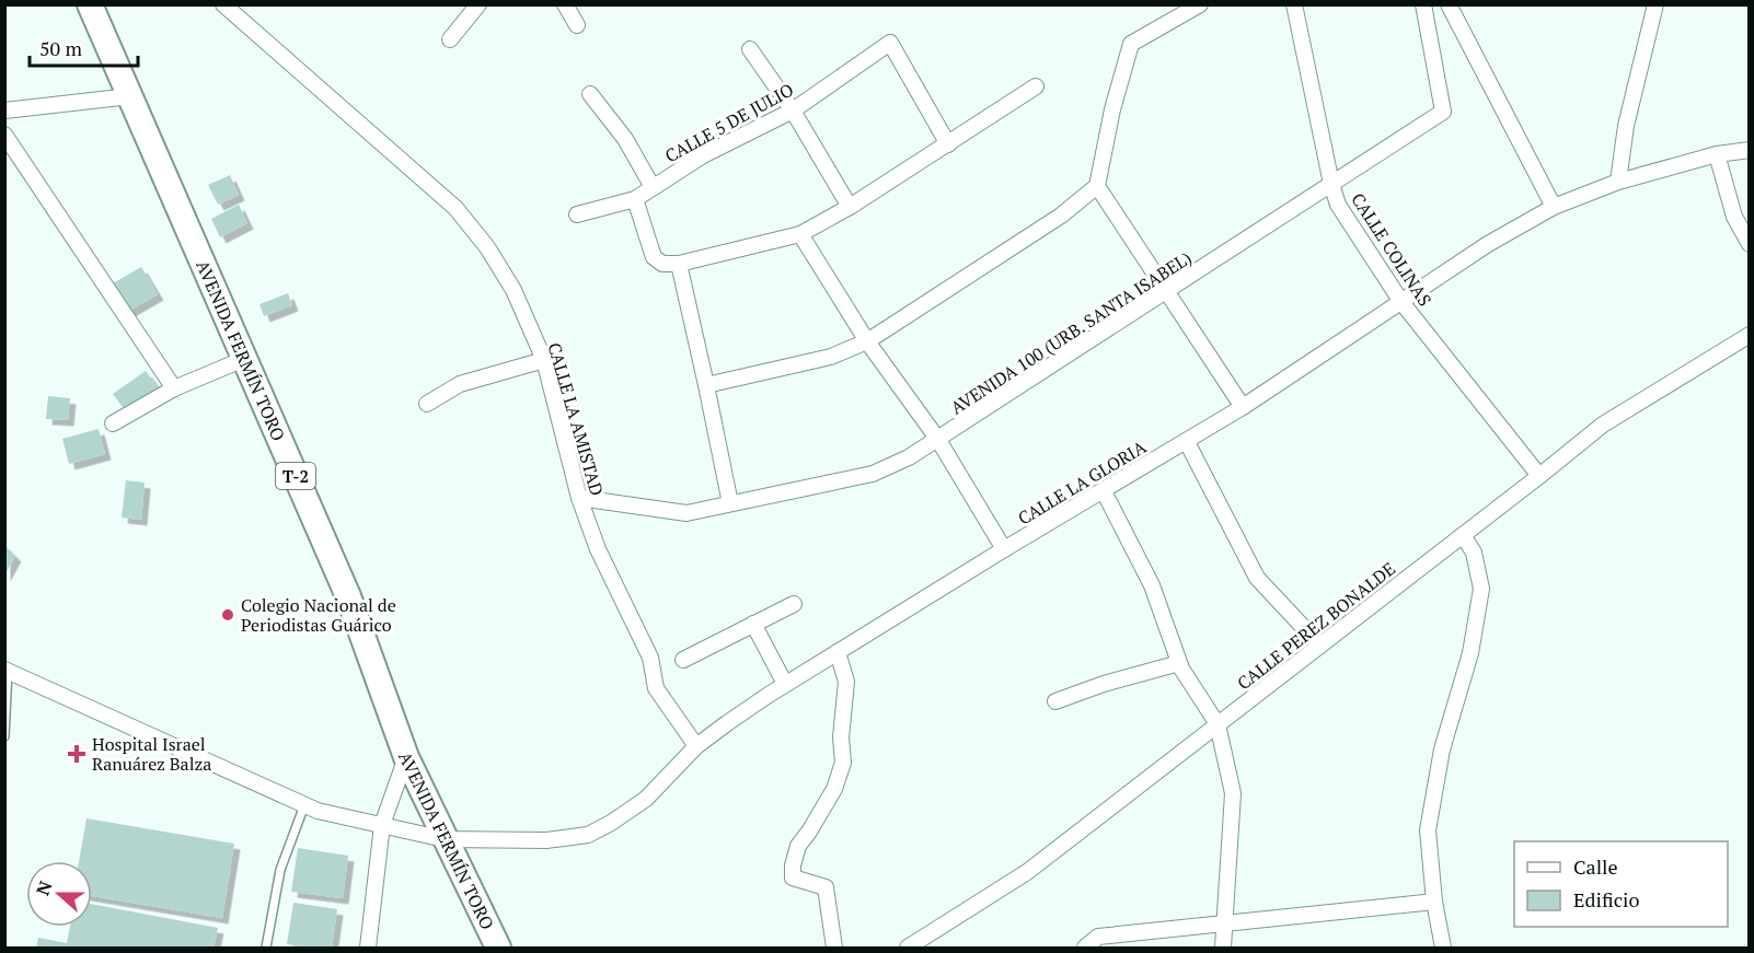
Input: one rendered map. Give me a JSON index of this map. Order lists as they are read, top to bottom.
{
  "streets": {
    "highway": ["AVENIDA FERMÍN TORO", "T-2"],
    "street": [
      "CALLE 5 DE JULIO",
      "CALLE COLINAS",
      "AVENIDA 100 (URB. SANTA ISABEL)",
      "CALLE LA AMISTAD",
      "CALLE LA GLORIA",
      "CALLE PEREZ BONALDE"
    ]
  },
  "crossings": [
    ["CALLE COLINAS", "AVENIDA 100 (URB. SANTA ISABEL)"],
    ["CALLE COLINAS", "CALLE LA GLORIA"],
    ["CALLE COLINAS", "CALLE PEREZ BONALDE"],
    ["AVENIDA 100 (URB. SANTA ISABEL)", "CALLE LA AMISTAD"],
    ["AVENIDA FERMÍN TORO", "CALLE LA GLORIA"],
    ["CALLE LA AMISTAD", "CALLE LA GLORIA"]
  ],
  "places": {
    "other": ["Colegio Nacional de Periodistas Guárico"],
    "health": ["Hospital Israel Ranuárez Balza"]
  },
  "legend": ["Calle", "Edificio"],
  "scale_bar": "50 m",
  "north": "left"
}
